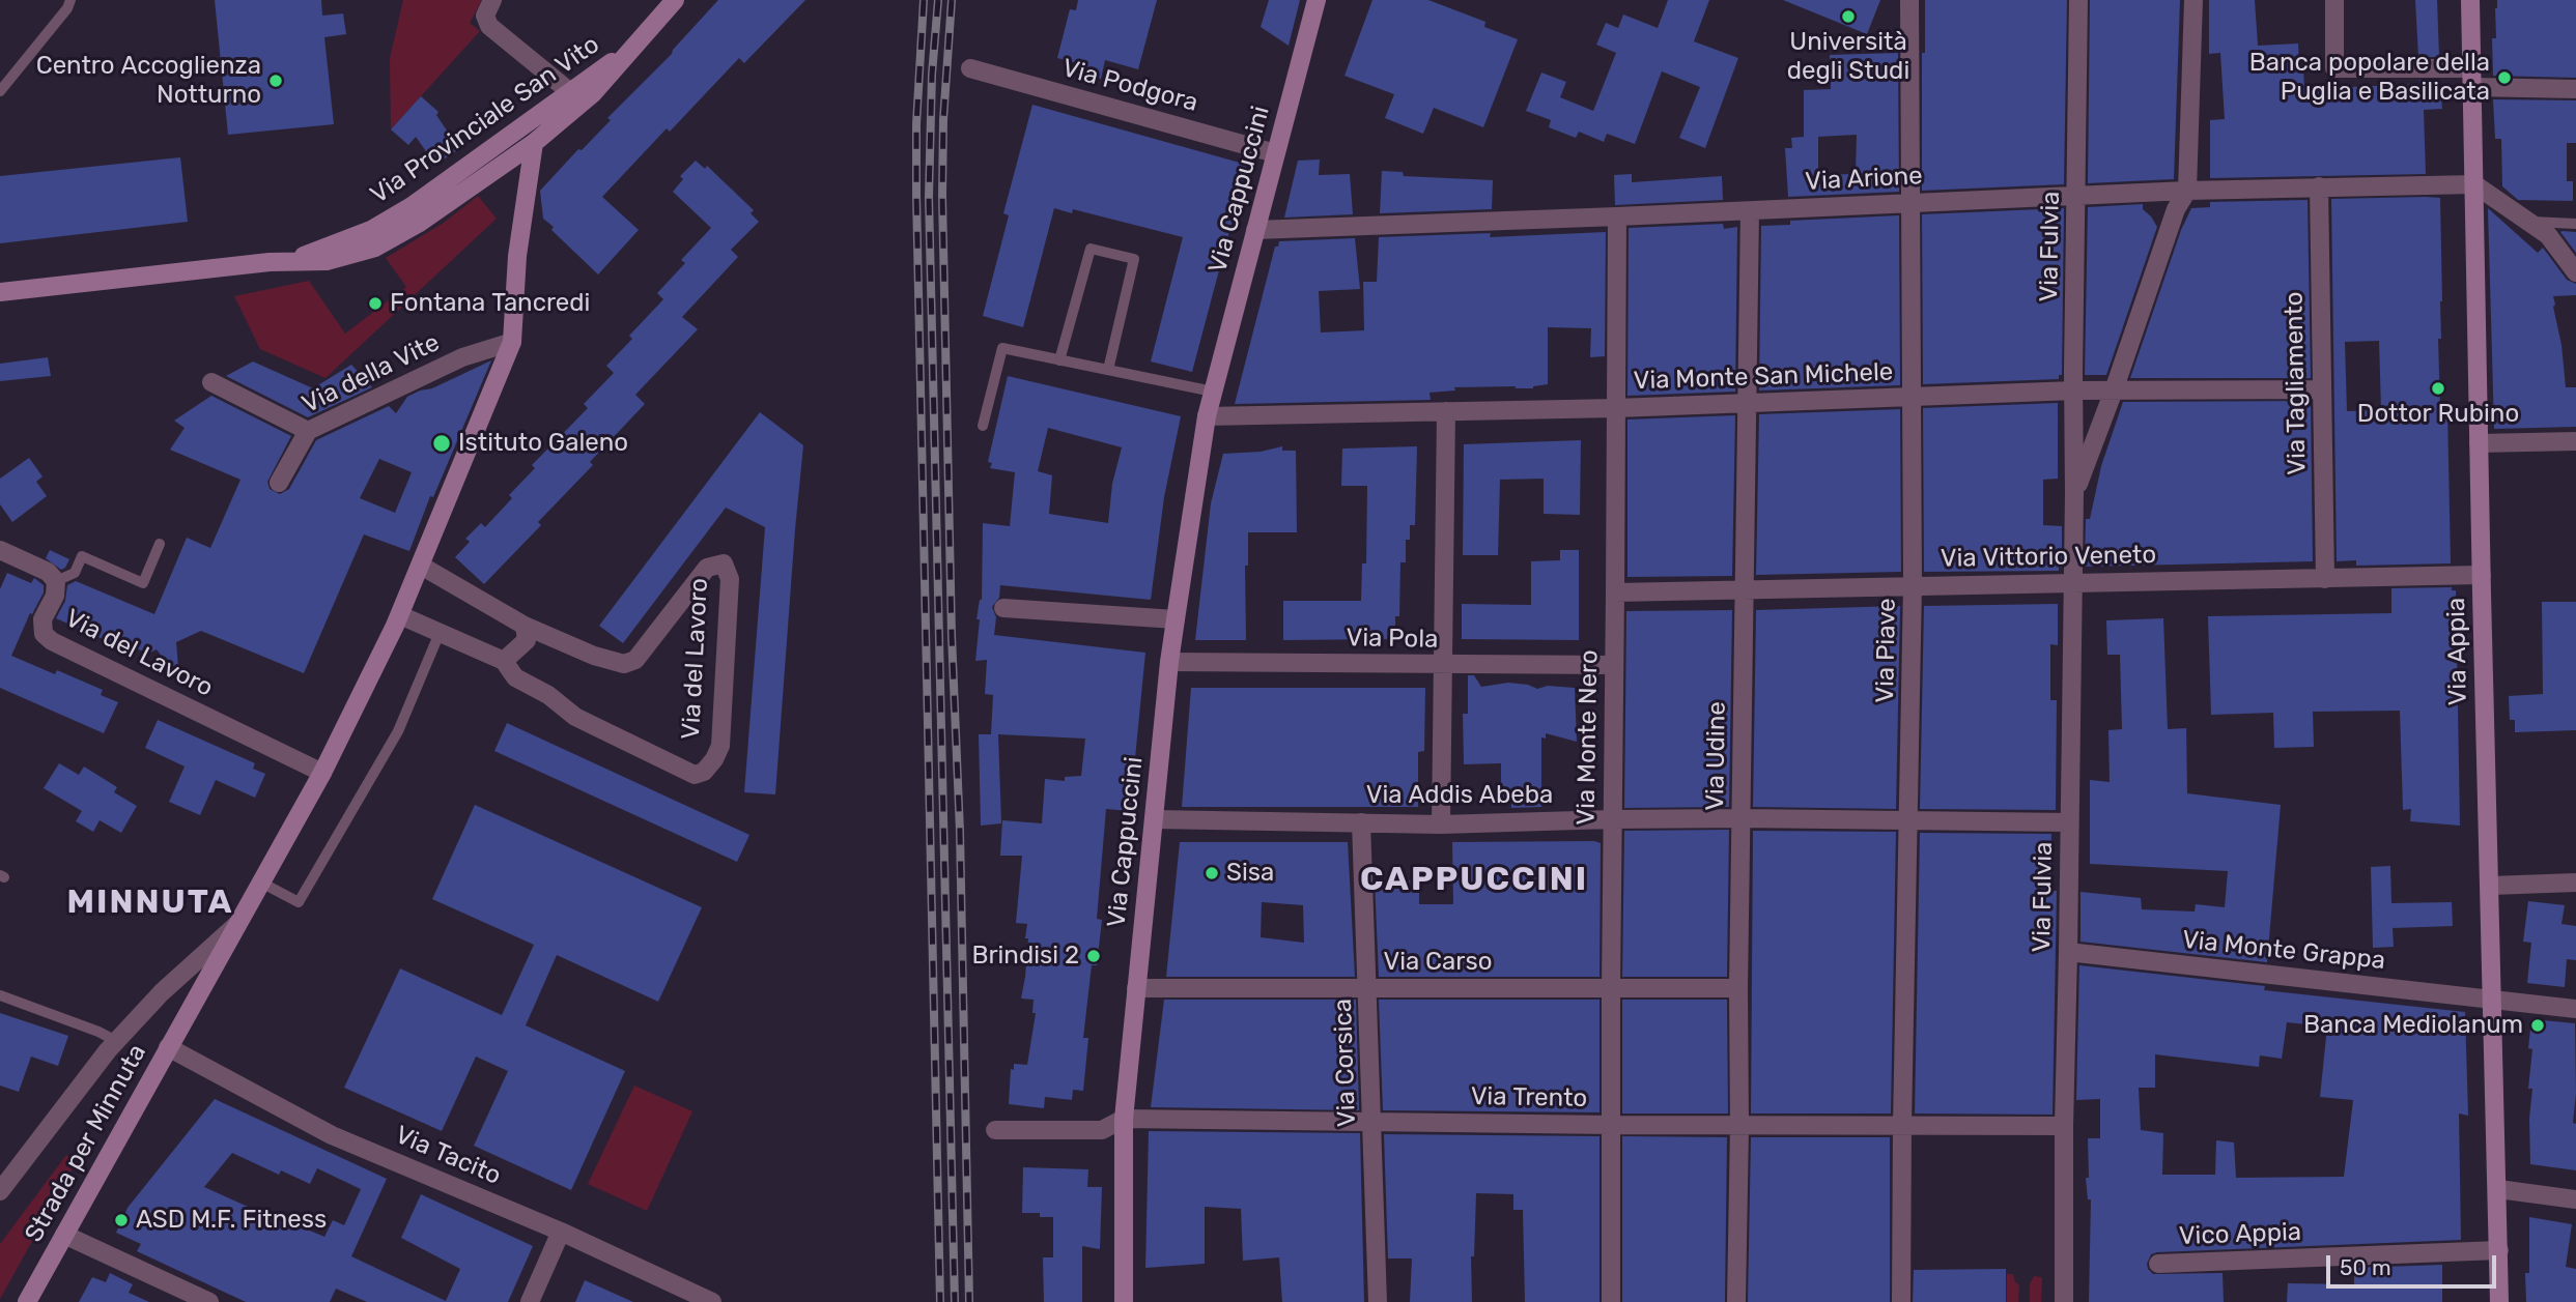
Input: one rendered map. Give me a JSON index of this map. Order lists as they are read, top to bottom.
{
  "streets": {
    "street": [
      "Via Podgora",
      "Via Provinciale San Vito",
      "Via Arione",
      "Via Cappuccini",
      "Via Fulvia",
      "Via della Vite",
      "Via Monte San Michele",
      "Via Tagliamento",
      "Via Vittorio Veneto",
      "Via Pola",
      "Via Piave",
      "Via Appia",
      "Via del Lavoro",
      "Via Monte Nero",
      "Via Udine",
      "Via Addis Abeba",
      "Via Monte Grappa",
      "Via Carso",
      "Via Corsica",
      "Via Trento",
      "Strada per Minnuta",
      "Via Tacito",
      "Vico Appia"
    ]
  },
  "crossings": [
    ["Via Podgora", "Via Cappuccini"],
    ["Via Arione", "Via Cappuccini"],
    ["Via Arione", "Via Fulvia"],
    ["Via Arione", "Via Tagliamento"],
    ["Via Arione", "Via Piave"],
    ["Via Arione", "Via Appia"],
    ["Via Arione", "Via Monte Nero"],
    ["Via Arione", "Via Udine"],
    ["Via Cappuccini", "Via Monte San Michele"],
    ["Via Cappuccini", "Via Pola"],
    ["Via Cappuccini", "Via Addis Abeba"],
    ["Via Cappuccini", "Via Carso"],
    ["Via Cappuccini", "Via Trento"],
    ["Via Fulvia", "Via Monte San Michele"],
    ["Via Fulvia", "Via Vittorio Veneto"],
    ["Via Fulvia", "Via Addis Abeba"],
    ["Via Fulvia", "Via Monte Grappa"],
    ["Via Fulvia", "Via Trento"],
    ["Via Monte San Michele", "Via Tagliamento"],
    ["Via Monte San Michele", "Via Piave"],
    ["Via Monte San Michele", "Via Monte Nero"],
    ["Via Monte San Michele", "Via Udine"],
    ["Via Tagliamento", "Via Vittorio Veneto"],
    ["Via Vittorio Veneto", "Via Piave"],
    ["Via Vittorio Veneto", "Via Appia"],
    ["Via Vittorio Veneto", "Via Monte Nero"],
    ["Via Vittorio Veneto", "Via Udine"],
    ["Via Pola", "Via Monte Nero"],
    ["Via Piave", "Via Addis Abeba"],
    ["Via Piave", "Via Trento"],
    ["Via Appia", "Via Monte Grappa"],
    ["Via Appia", "Vico Appia"],
    ["Via Monte Nero", "Via Addis Abeba"],
    ["Via Monte Nero", "Via Carso"],
    ["Via Monte Nero", "Via Trento"],
    ["Via Udine", "Via Addis Abeba"],
    ["Via Udine", "Via Carso"],
    ["Via Udine", "Via Trento"],
    ["Via Addis Abeba", "Via Corsica"],
    ["Via Carso", "Via Corsica"],
    ["Via Corsica", "Via Trento"],
    ["Strada per Minnuta", "Via Tacito"]
  ],
  "districts": ["CAPPUCCINI", "MINNUTA"],
  "places": [
    "Università degli Studi",
    "Banca popolare della Puglia e Basilicata",
    "Centro Accoglienza Notturno",
    "Fontana Tancredi",
    "Dottor Rubino",
    "Istituto Galeno",
    "Sisa",
    "Brindisi 2",
    "Banca Mediolanum",
    "ASD M.F. Fitness"
  ],
  "scale_bar": "50 m"
}
